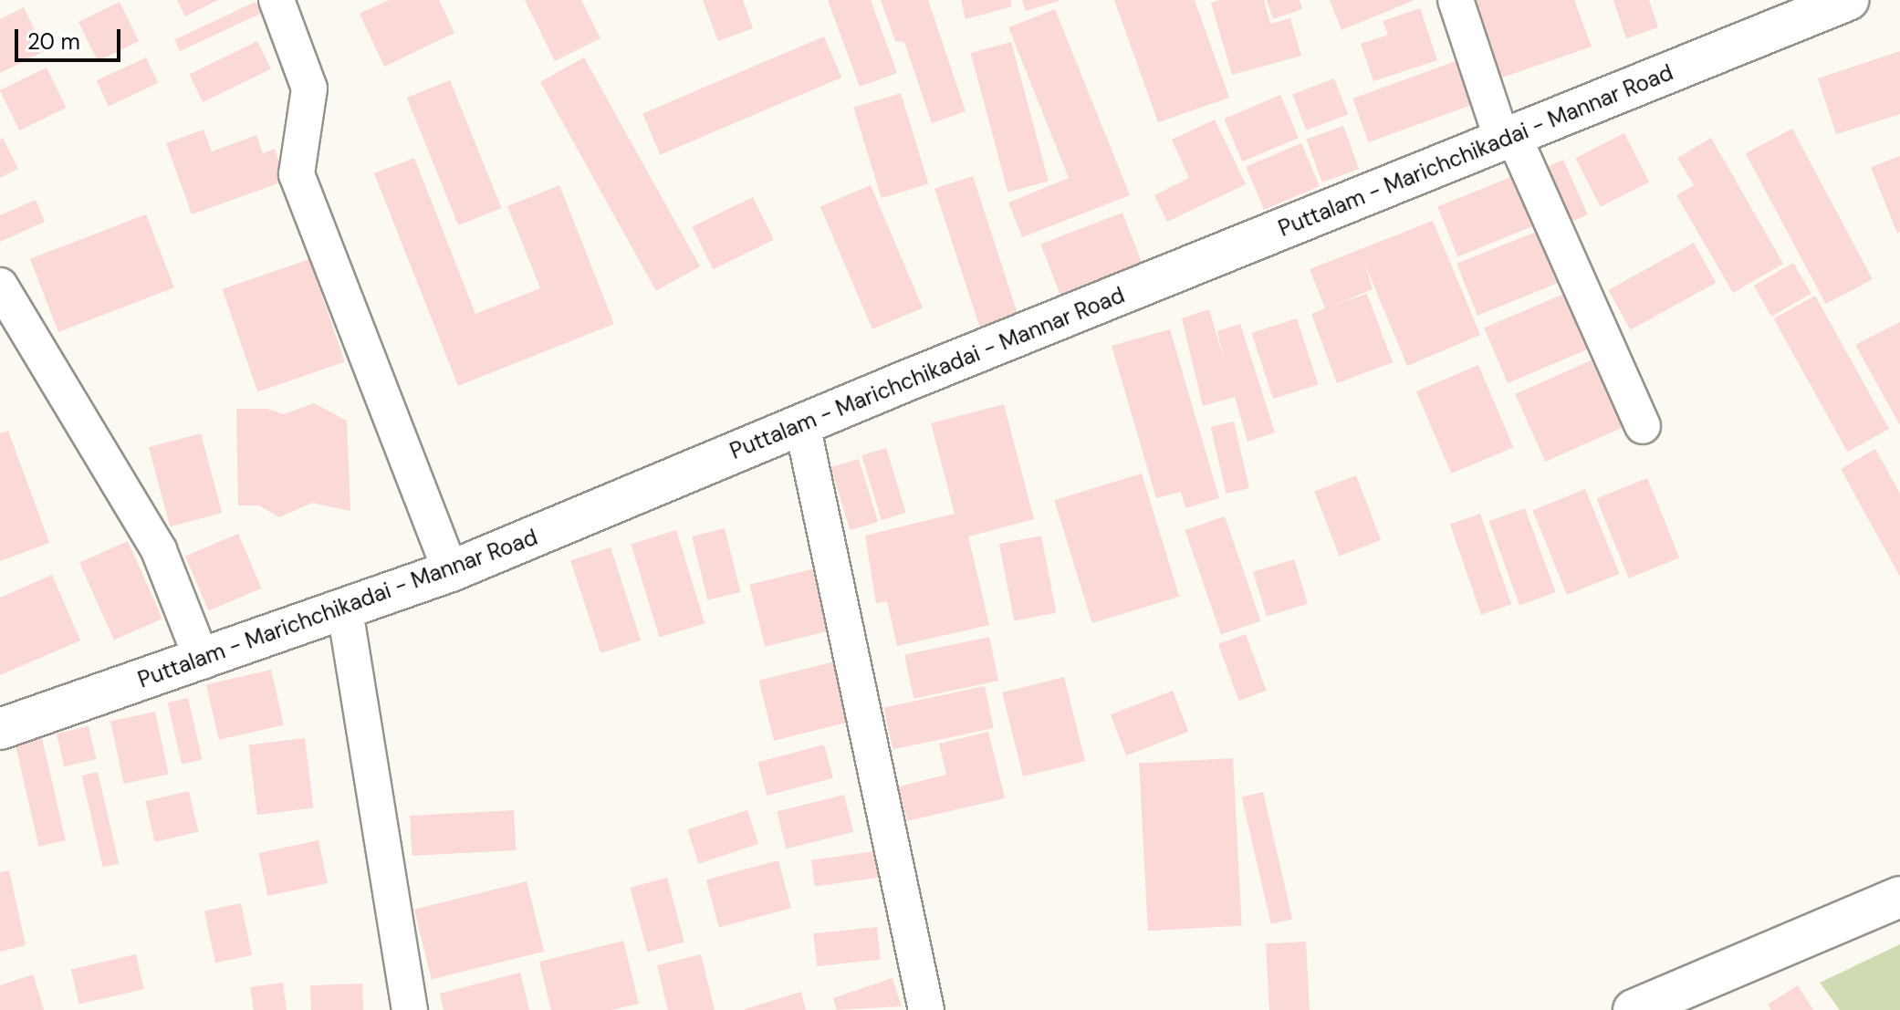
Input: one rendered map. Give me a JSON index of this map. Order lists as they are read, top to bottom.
{
  "streets": {
    "main road": ["Puttalam - Marichchikadai - Mannar Road"]
  },
  "scale_bar": "20 m"
}
